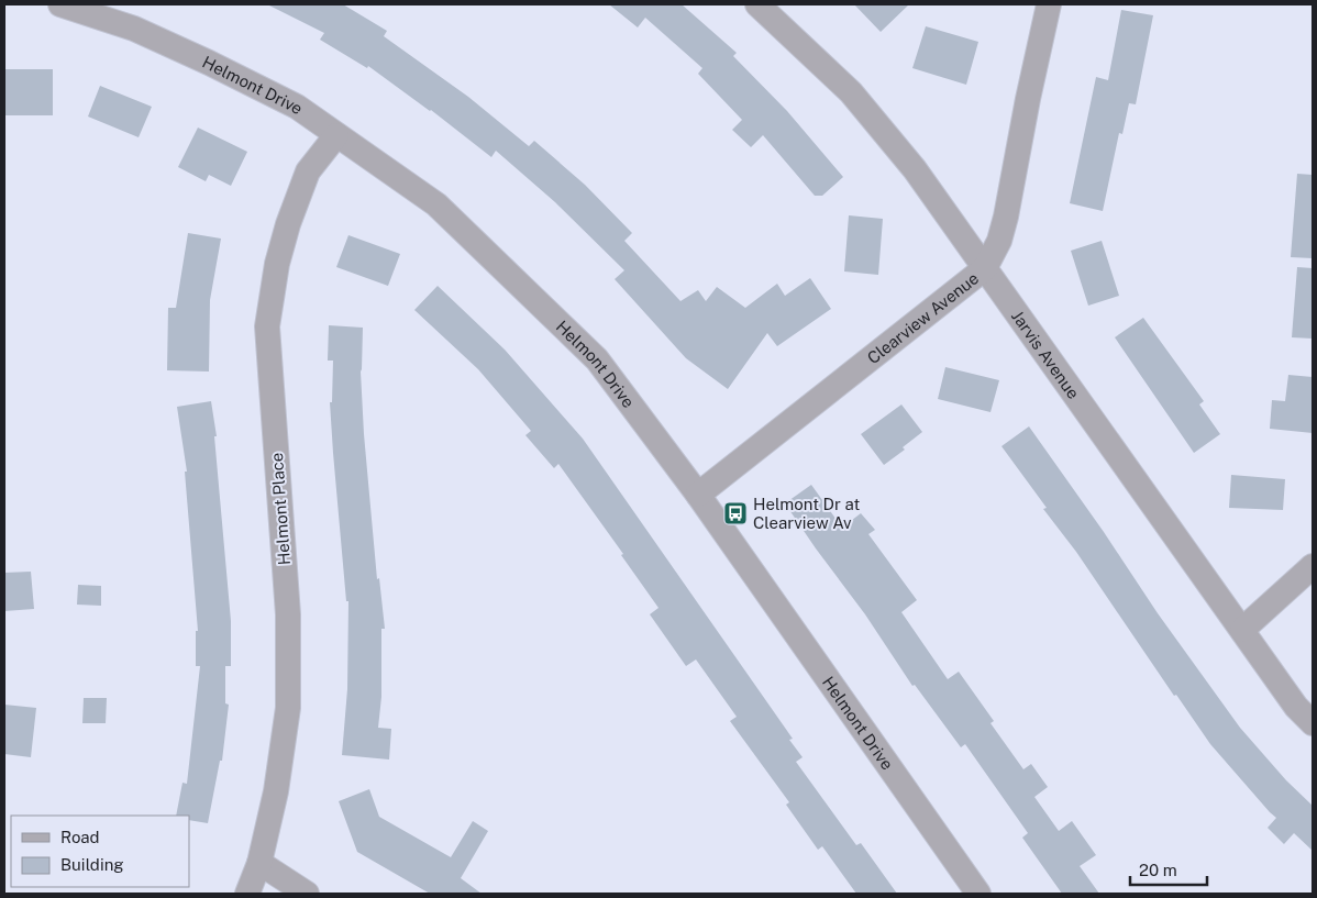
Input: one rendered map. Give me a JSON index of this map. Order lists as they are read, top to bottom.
{
  "streets": {
    "street": [
      "Helmont Drive",
      "Clearview Avenue",
      "Jarvis Avenue",
      "Helmont Place"
    ]
  },
  "crossings": [
    ["Helmont Drive", "Clearview Avenue"],
    ["Helmont Drive", "Helmont Place"],
    ["Clearview Avenue", "Jarvis Avenue"]
  ],
  "places": {
    "bus stop": ["Helmont Dr at Clearview Av"]
  },
  "legend": ["Road", "Building"],
  "scale_bar": "20 m"
}
